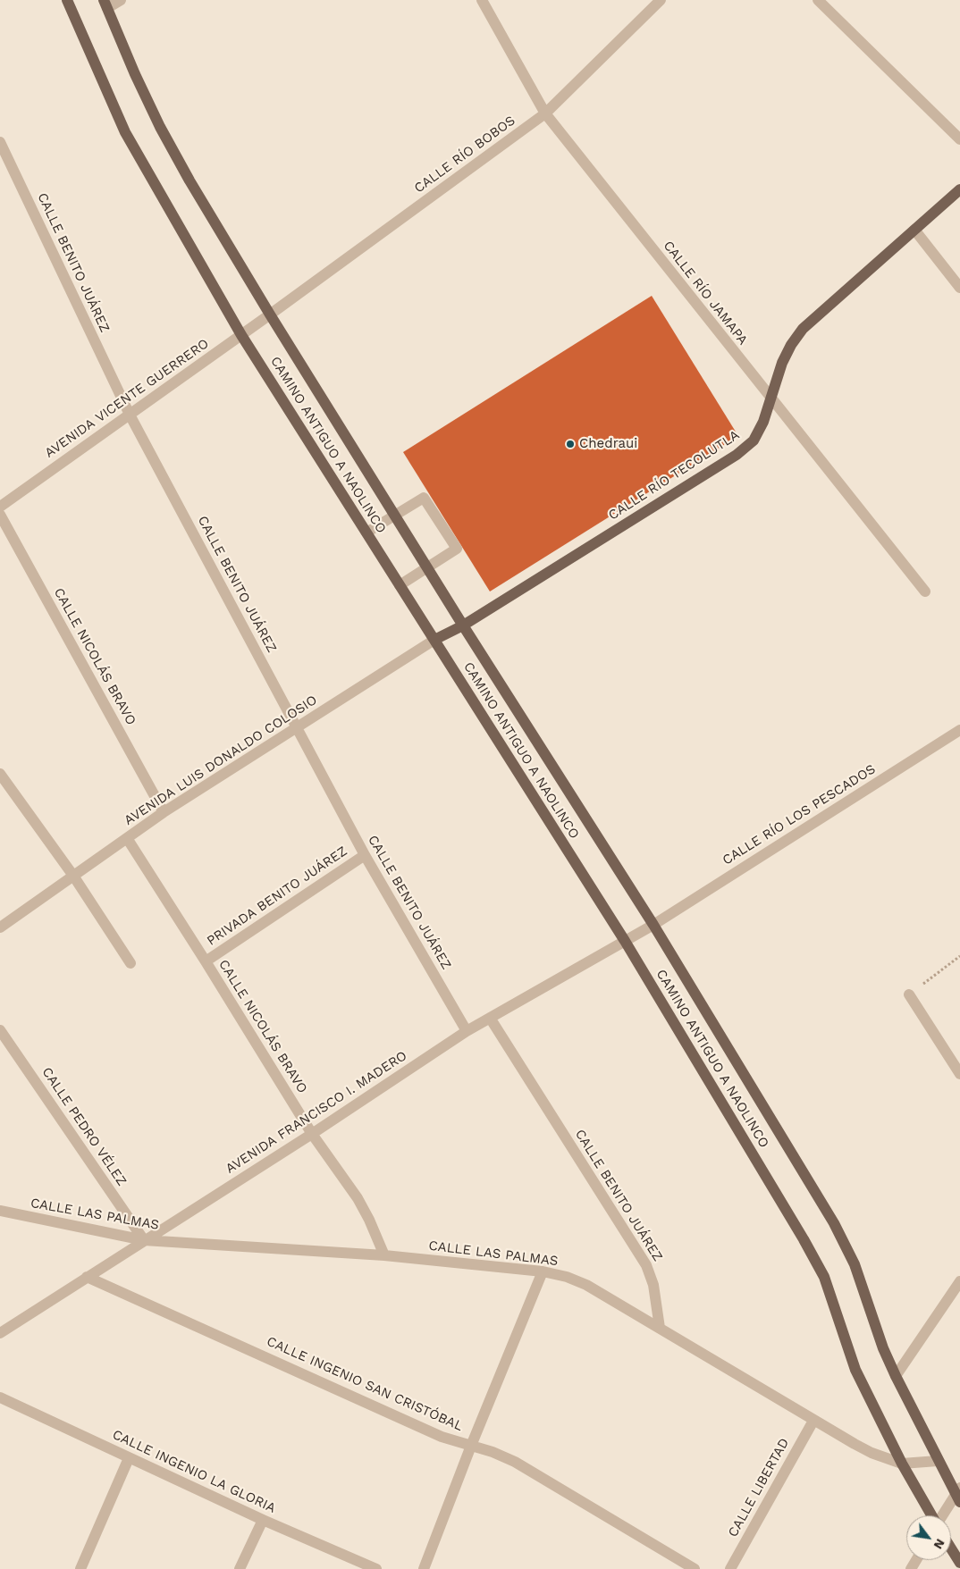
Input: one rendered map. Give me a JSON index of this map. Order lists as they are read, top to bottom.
{
  "streets": {
    "main road": ["CAMINO ANTIGUO A NAOLINCO", "CALLE RÍO TECOLUTLA", "AVENIDA LUIS DONALDO COLOSIO"],
    "street": [
      "CALLE RÍO BOBOS",
      "CALLE BENITO JUÁREZ",
      "CALLE RÍO JAMAPA",
      "AVENIDA VICENTE GUERRERO",
      "CALLE NICOLÁS BRAVO",
      "CALLE RÍO LOS PESCADOS",
      "PRIVADA BENITO JUÁREZ",
      "AVENIDA FRANCISCO I. MADERO",
      "CALLE PEDRO VÉLEZ",
      "CALLE LAS PALMAS",
      "CALLE INGENIO SAN CRISTÓBAL",
      "CALLE INGENIO LA GLORIA",
      "CALLE LIBERTAD"
    ]
  },
  "crossings": [
    ["CALLE RÍO BOBOS", "CALLE RÍO JAMAPA"],
    ["CALLE RÍO BOBOS", "AVENIDA VICENTE GUERRERO"],
    ["CALLE RÍO BOBOS", "CAMINO ANTIGUO A NAOLINCO"],
    ["CALLE BENITO JUÁREZ", "AVENIDA VICENTE GUERRERO"],
    ["CALLE BENITO JUÁREZ", "AVENIDA LUIS DONALDO COLOSIO"],
    ["CALLE BENITO JUÁREZ", "PRIVADA BENITO JUÁREZ"],
    ["CALLE BENITO JUÁREZ", "AVENIDA FRANCISCO I. MADERO"],
    ["CALLE BENITO JUÁREZ", "CALLE LAS PALMAS"],
    ["CALLE RÍO JAMAPA", "CALLE RÍO TECOLUTLA"],
    ["AVENIDA VICENTE GUERRERO", "CAMINO ANTIGUO A NAOLINCO"],
    ["CAMINO ANTIGUO A NAOLINCO", "CALLE RÍO TECOLUTLA"],
    ["CAMINO ANTIGUO A NAOLINCO", "AVENIDA LUIS DONALDO COLOSIO"],
    ["CAMINO ANTIGUO A NAOLINCO", "CALLE RÍO LOS PESCADOS"],
    ["CAMINO ANTIGUO A NAOLINCO", "AVENIDA FRANCISCO I. MADERO"],
    ["CAMINO ANTIGUO A NAOLINCO", "CALLE LAS PALMAS"],
    ["CALLE RÍO TECOLUTLA", "AVENIDA LUIS DONALDO COLOSIO"],
    ["CALLE NICOLÁS BRAVO", "AVENIDA LUIS DONALDO COLOSIO"],
    ["CALLE NICOLÁS BRAVO", "PRIVADA BENITO JUÁREZ"],
    ["CALLE NICOLÁS BRAVO", "AVENIDA FRANCISCO I. MADERO"],
    ["CALLE NICOLÁS BRAVO", "CALLE LAS PALMAS"],
    ["CALLE RÍO LOS PESCADOS", "AVENIDA FRANCISCO I. MADERO"],
    ["AVENIDA FRANCISCO I. MADERO", "CALLE PEDRO VÉLEZ"],
    ["AVENIDA FRANCISCO I. MADERO", "CALLE LAS PALMAS"],
    ["AVENIDA FRANCISCO I. MADERO", "CALLE INGENIO SAN CRISTÓBAL"],
    ["CALLE PEDRO VÉLEZ", "CALLE LAS PALMAS"],
    ["CALLE LAS PALMAS", "CALLE LIBERTAD"]
  ],
  "places": ["Chedraui"],
  "north": "bottom right"
}
